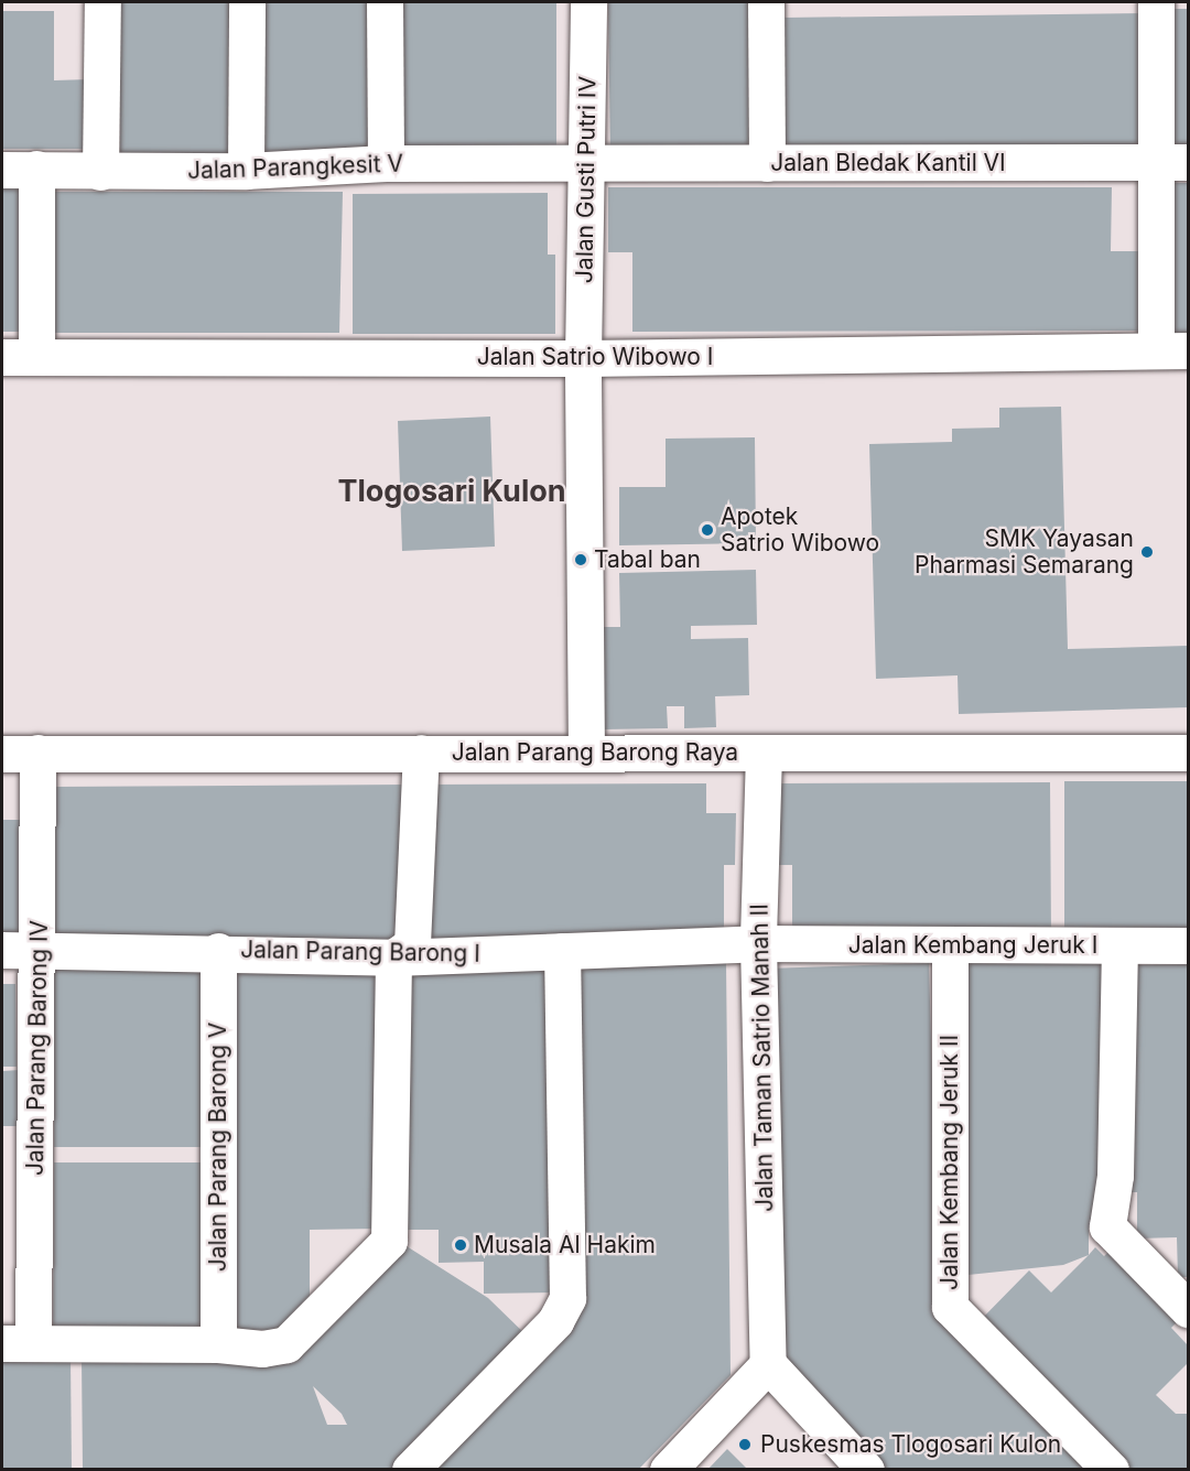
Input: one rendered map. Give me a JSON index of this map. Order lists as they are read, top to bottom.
{
  "streets": {
    "street": [
      "Jalan Bledak Kantil VI",
      "Jalan Parangkesit V",
      "Jalan Gusti Putri IV",
      "Jalan Satrio Wibowo I",
      "Jalan Parang Barong Raya",
      "Jalan Kembang Jeruk I",
      "Jalan Parang Barong I",
      "Jalan Parang Barong IV",
      "Jalan Taman Satrio Manah II",
      "Jalan Parang Barong V",
      "Jalan Kembang Jeruk II"
    ]
  },
  "crossings": [
    ["Jalan Bledak Kantil VI", "Jalan Parangkesit V"],
    ["Jalan Bledak Kantil VI", "Jalan Gusti Putri IV"],
    ["Jalan Parangkesit V", "Jalan Gusti Putri IV"],
    ["Jalan Gusti Putri IV", "Jalan Satrio Wibowo I"],
    ["Jalan Gusti Putri IV", "Jalan Parang Barong Raya"],
    ["Jalan Parang Barong Raya", "Jalan Parang Barong IV"],
    ["Jalan Parang Barong Raya", "Jalan Taman Satrio Manah II"],
    ["Jalan Kembang Jeruk I", "Jalan Parang Barong I"],
    ["Jalan Kembang Jeruk I", "Jalan Taman Satrio Manah II"],
    ["Jalan Kembang Jeruk I", "Jalan Kembang Jeruk II"],
    ["Jalan Parang Barong I", "Jalan Parang Barong IV"],
    ["Jalan Parang Barong I", "Jalan Taman Satrio Manah II"],
    ["Jalan Parang Barong I", "Jalan Parang Barong V"]
  ],
  "districts": ["Tlogosari Kulon"],
  "places": [
    "Apotek Satrio Wibowo",
    "SMK Yayasan Pharmasi Semarang",
    "Tabal ban",
    "Musala Al Hakim",
    "Puskesmas Tlogosari Kulon"
  ]
}
